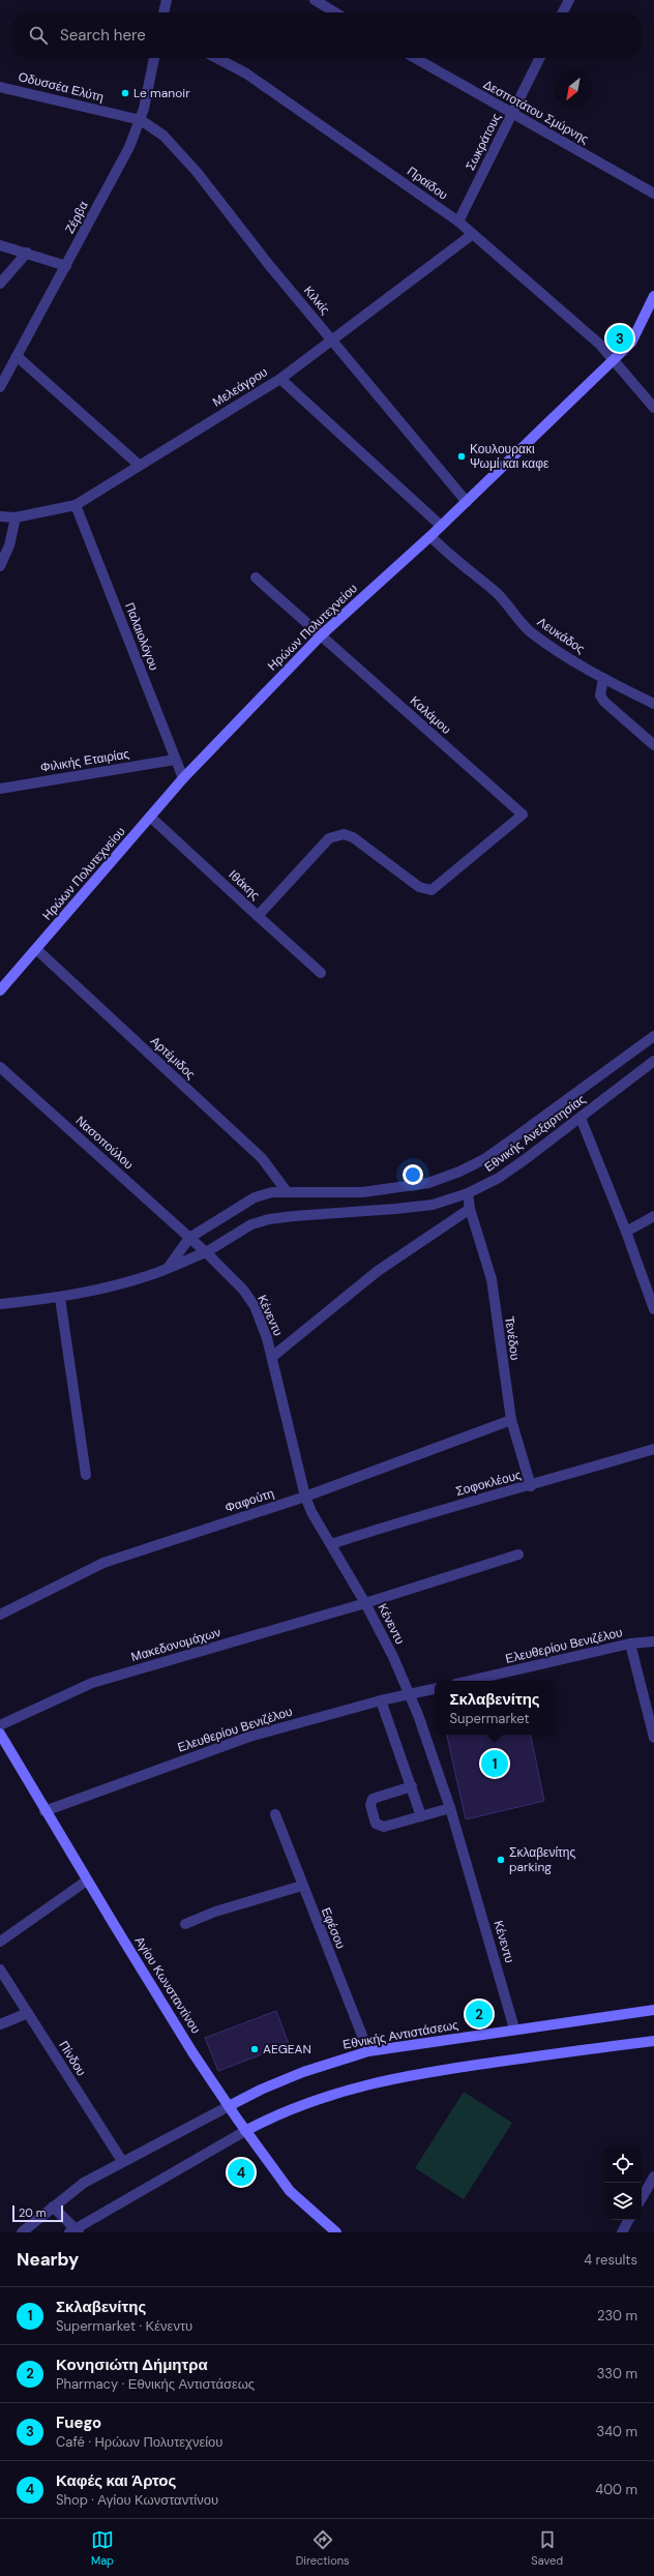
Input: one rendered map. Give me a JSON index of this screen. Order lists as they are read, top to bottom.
{
  "streets": {
    "main road": ["Ηρώων Πολυτεχνείου", "Αγίου Κωνσταντίνου", "Εθνικής Αντιστάσεως"],
    "street": [
      "Οδυσσέα Ελύτη",
      "Δεσποτάτου Σμύρνης",
      "Σωκράτους",
      "Πραϊδου",
      "Ζέρβα",
      "Κιλκίς",
      "Μελεάγρου",
      "Λευκάδος",
      "Παλαιολόγου",
      "Καλάμου",
      "Φιλικής Εταιρίας",
      "Ιθάκης",
      "Αρτέμιδος",
      "Εθνικής Ανεξαρτησίας",
      "Νασοπούλου",
      "Κένεντυ",
      "Τενέδου",
      "Σοφοκλέους",
      "Φαφούτη",
      "Μακεδονομάχων",
      "Ελευθερίου Βενιζέλου",
      "Εφέσου",
      "Πίνδου"
    ]
  },
  "crossings": [
    ["Οδυσσέα Ελύτη", "Ζέρβα"],
    ["Οδυσσέα Ελύτη", "Κιλκίς"],
    ["Δεσποτάτου Σμύρνης", "Σωκράτους"],
    ["Σωκράτους", "Πραϊδου"],
    ["Πραϊδου", "Μελεάγρου"],
    ["Πραϊδου", "Ηρώων Πολυτεχνείου"],
    ["Ζέρβα", "Κιλκίς"],
    ["Κιλκίς", "Μελεάγρου"],
    ["Κιλκίς", "Ηρώων Πολυτεχνείου"],
    ["Μελεάγρου", "Παλαιολόγου"],
    ["Ηρώων Πολυτεχνείου", "Λευκάδος"],
    ["Ηρώων Πολυτεχνείου", "Παλαιολόγου"],
    ["Ηρώων Πολυτεχνείου", "Καλάμου"],
    ["Ηρώων Πολυτεχνείου", "Ιθάκης"],
    ["Ηρώων Πολυτεχνείου", "Αρτέμιδος"],
    ["Παλαιολόγου", "Φιλικής Εταιρίας"],
    ["Καλάμου", "Ιθάκης"],
    ["Εθνικής Ανεξαρτησίας", "Νασοπούλου"],
    ["Εθνικής Ανεξαρτησίας", "Κένεντυ"],
    ["Εθνικής Ανεξαρτησίας", "Τενέδου"],
    ["Νασοπούλου", "Κένεντυ"],
    ["Κένεντυ", "Σοφοκλέους"],
    ["Κένεντυ", "Φαφούτη"],
    ["Κένεντυ", "Μακεδονομάχων"],
    ["Κένεντυ", "Ελευθερίου Βενιζέλου"],
    ["Κένεντυ", "Εθνικής Αντιστάσεως"],
    ["Τενέδου", "Σοφοκλέους"],
    ["Τενέδου", "Φαφούτη"],
    ["Ελευθερίου Βενιζέλου", "Αγίου Κωνσταντίνου"],
    ["Εφέσου", "Εθνικής Αντιστάσεως"],
    ["Αγίου Κωνσταντίνου", "Εθνικής Αντιστάσεως"],
    ["Εθνικής Αντιστάσεως", "Πίνδου"]
  ],
  "places": [
    "Le manoir",
    "Κουλουρακι Ψωμί και καφε",
    "Σκλαβενίτης parking",
    "AEGEAN"
  ],
  "scale_bar": "20 m",
  "north": "bottom left",
  "page": {
    "search": "Search here",
    "pins": [
      "3",
      "1",
      "2",
      "4"
    ],
    "popup": ["Σκλαβενίτης", "Supermarket"],
    "scale": "20 m",
    "heading": ["Nearby", "4 results"],
    "list": [
      {
        "mark": "1",
        "name": "Σκλαβενίτης",
        "note": "Supermarket · Κένεντυ",
        "value": "230 m"
      },
      {
        "mark": "2",
        "name": "Κονησιώτη Δήμητρα",
        "note": "Pharmacy · Εθνικής Αντιστάσεως",
        "value": "330 m"
      },
      {
        "mark": "3",
        "name": "Fuego",
        "note": "Café · Ηρώων Πολυτεχνείου",
        "value": "340 m"
      },
      {
        "mark": "4",
        "name": "Καφές και Άρτος",
        "note": "Shop · Αγίου Κωνσταντίνου",
        "value": "400 m"
      }
    ],
    "nav": ["Map", "Directions", "Saved"]
  }
}
